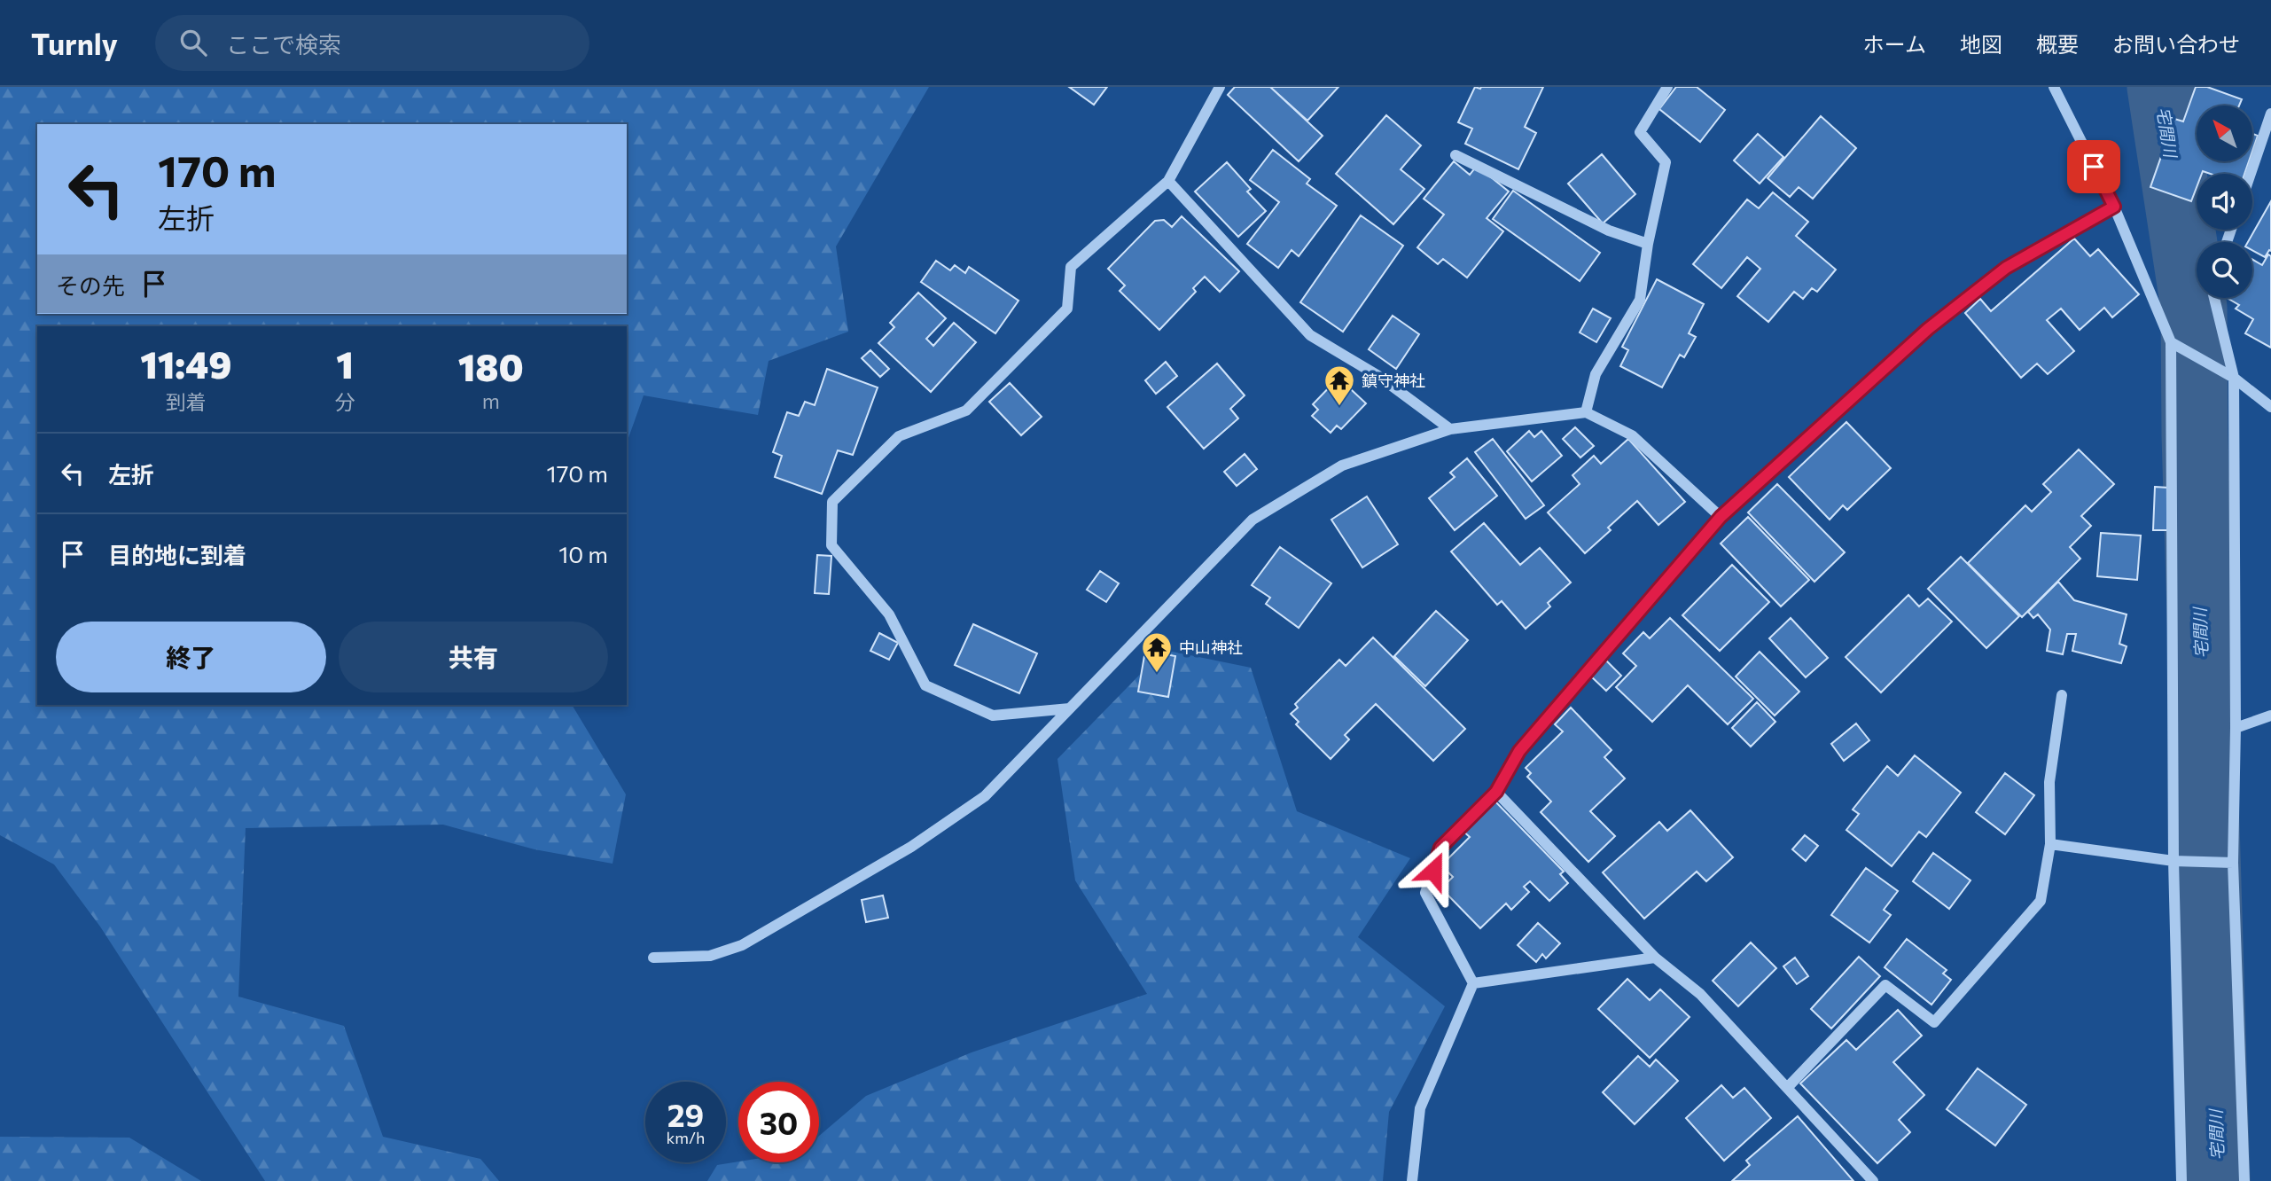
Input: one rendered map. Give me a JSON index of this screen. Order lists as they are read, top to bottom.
{
  "water": ["宅間川"],
  "places": {
    "temple": ["鎮守神社", "中山神社"]
  },
  "north": "top left",
  "page": {
    "header": "Turnly",
    "search": "ここで検索",
    "nav": [
      "ホーム",
      "地図",
      "概要",
      "お問い合わせ"
    ],
    "turn": ["170 m", "左折"],
    "then": "その先",
    "eta": [
      "11:49",
      "到着",
      "1",
      "分",
      "180",
      "m"
    ],
    "list": [
      {
        "name": "左折",
        "value": "170 m"
      },
      {
        "name": "目的地に到着",
        "value": "10 m"
      }
    ],
    "buttons": ["終了", "共有"],
    "speed": "29 km/h",
    "limit": "30"
  }
}
